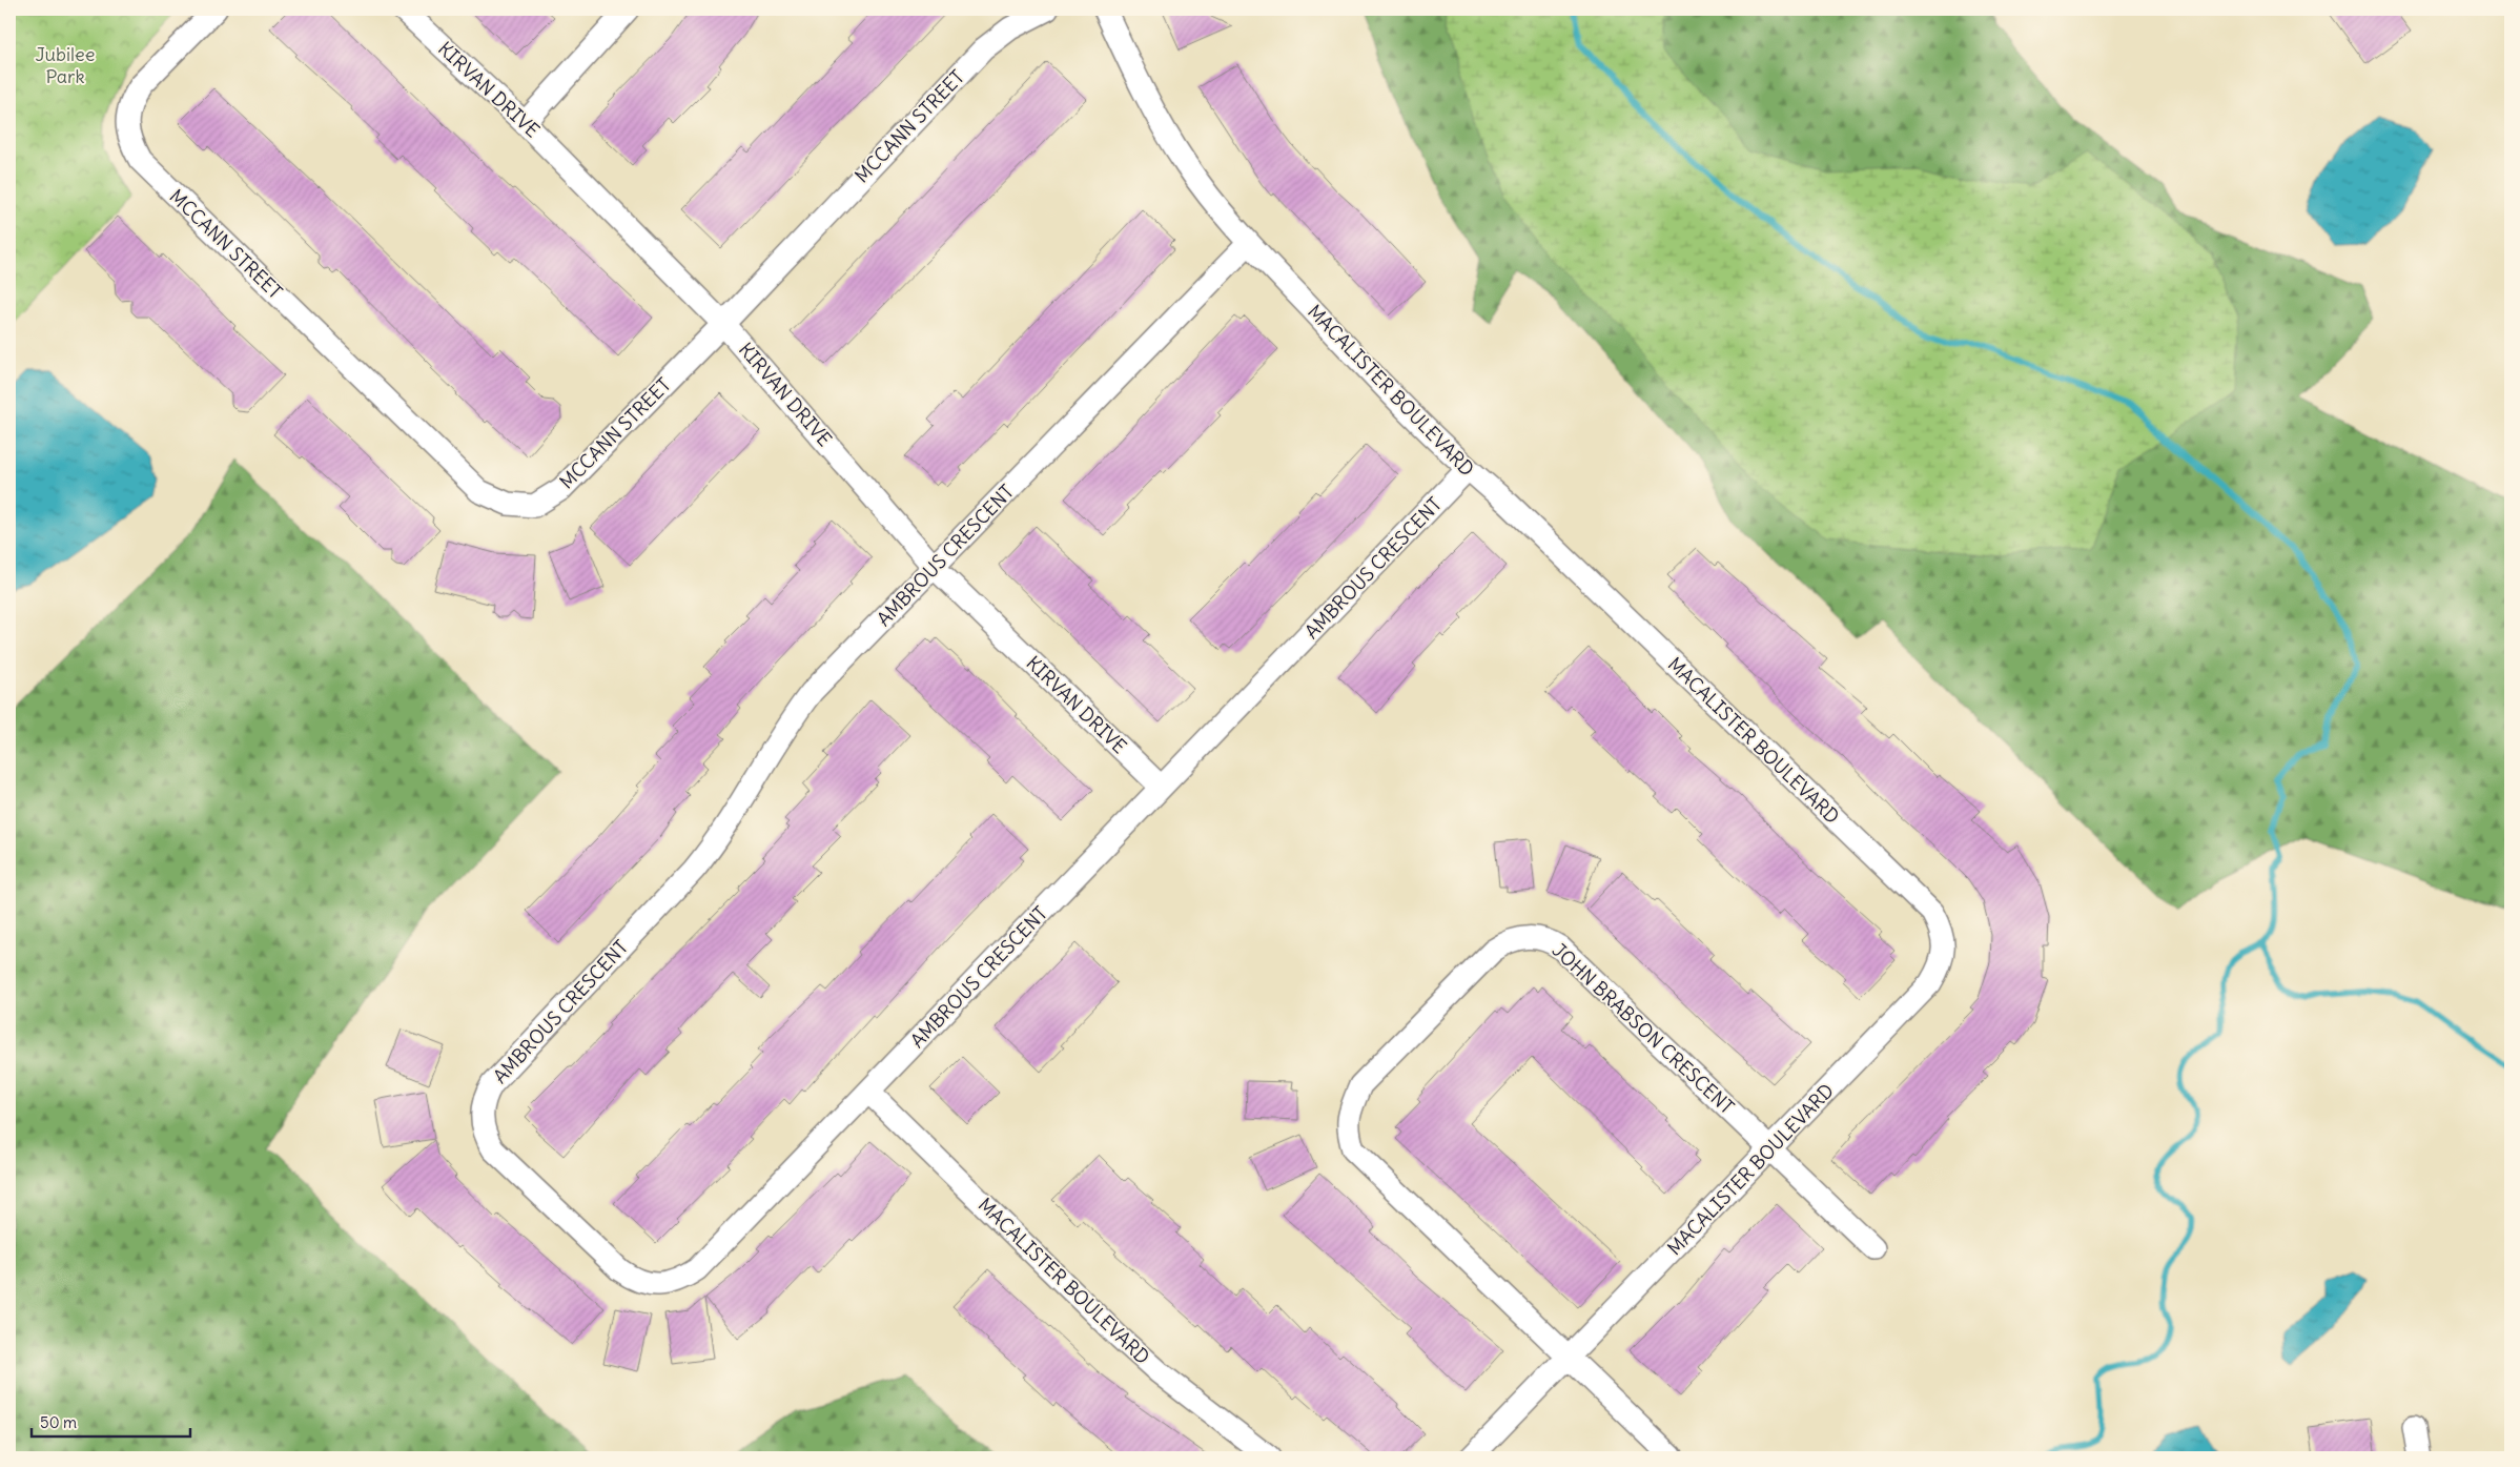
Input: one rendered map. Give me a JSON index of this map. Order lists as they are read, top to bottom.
{
  "streets": {
    "street": [
      "KIRVAN DRIVE",
      "MCCANN STREET",
      "MACALISTER BOULEVARD",
      "AMBROUS CRESCENT",
      "JOHN BRABSON CRESCENT"
    ]
  },
  "crossings": [
    ["KIRVAN DRIVE", "MCCANN STREET"],
    ["KIRVAN DRIVE", "AMBROUS CRESCENT"],
    ["MACALISTER BOULEVARD", "AMBROUS CRESCENT"],
    ["MACALISTER BOULEVARD", "JOHN BRABSON CRESCENT"]
  ],
  "parks": ["Jubilee Park"],
  "scale_bar": "50 m"
}
